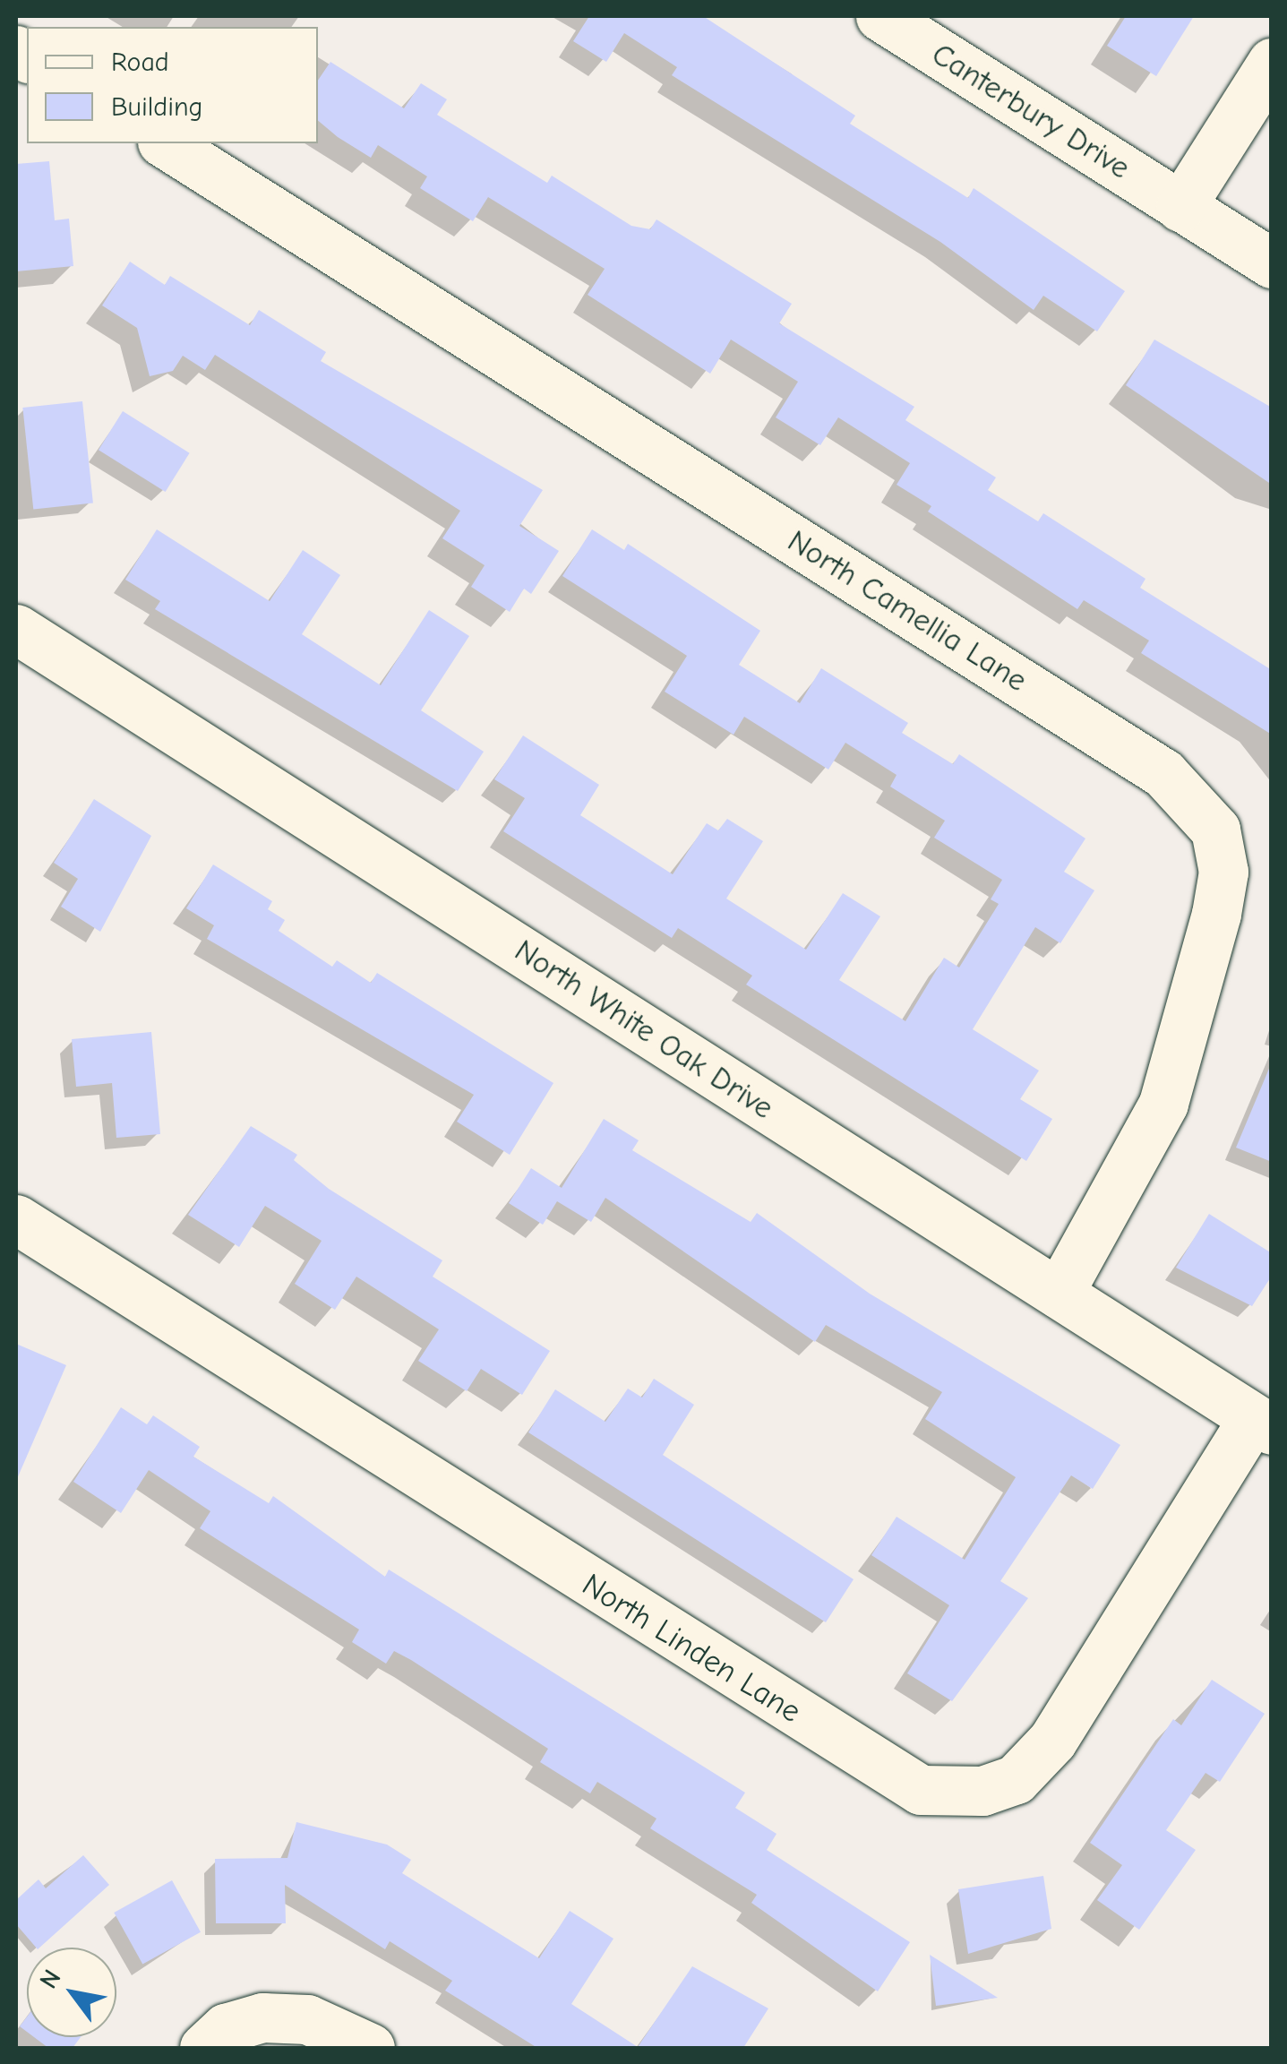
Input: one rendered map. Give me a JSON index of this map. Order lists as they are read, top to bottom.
{
  "streets": {
    "street": [
      "Canterbury Drive",
      "North Camellia Lane",
      "North White Oak Drive",
      "North Linden Lane"
    ]
  },
  "crossings": [
    ["North Camellia Lane", "North White Oak Drive"],
    ["North White Oak Drive", "North Linden Lane"]
  ],
  "legend": ["Road", "Building"],
  "north": "top left"
}
